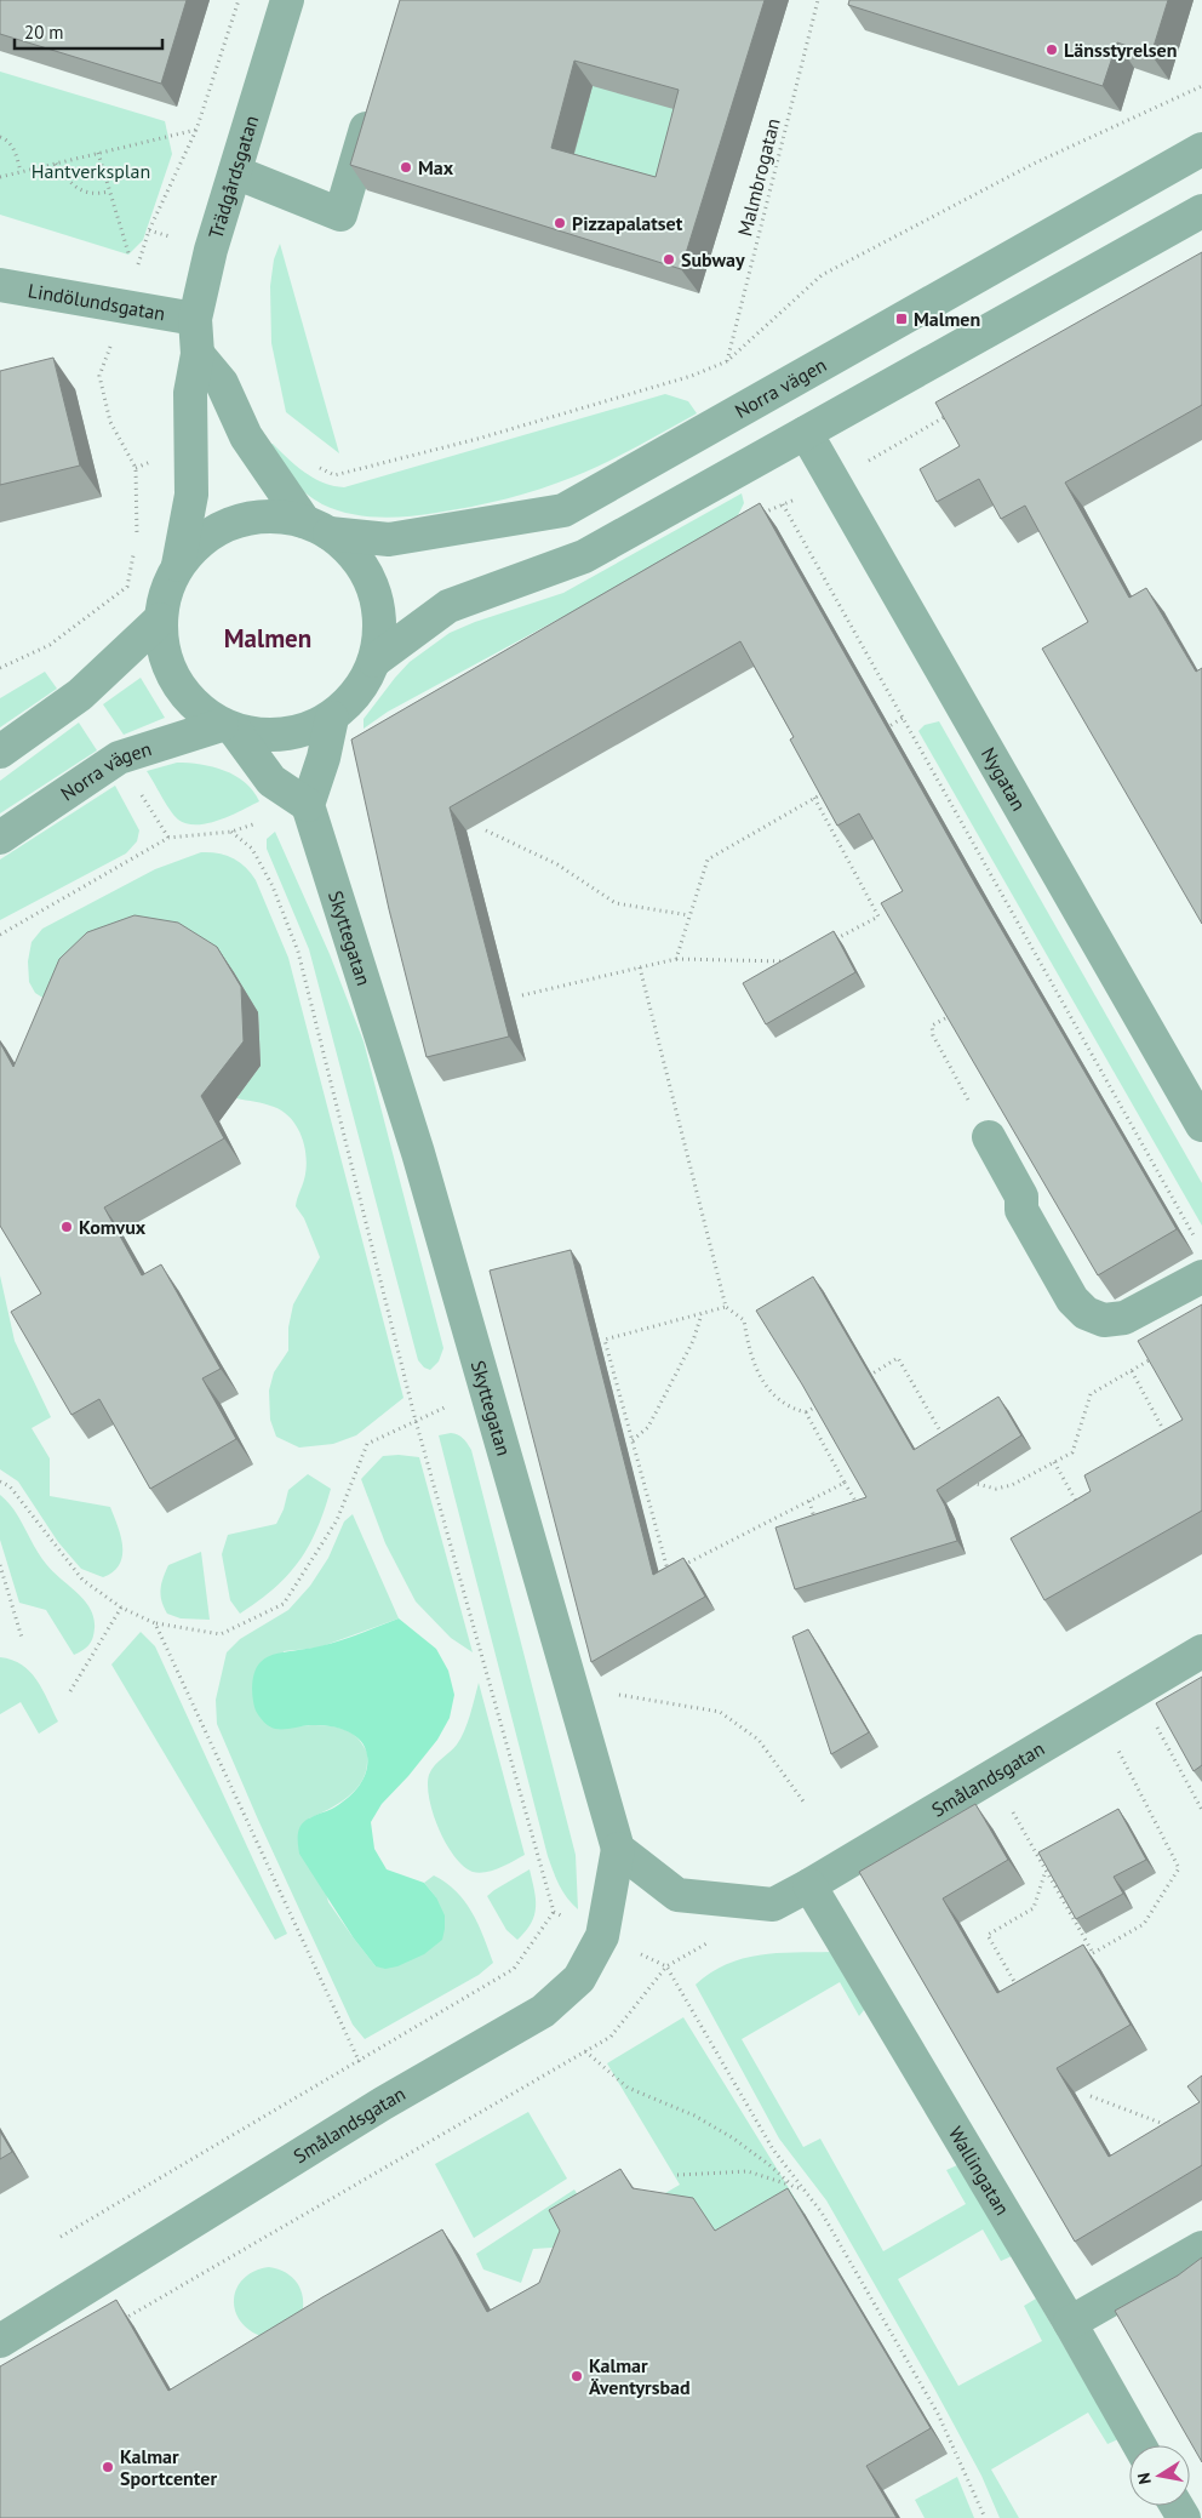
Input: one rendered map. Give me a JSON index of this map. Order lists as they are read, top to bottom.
{
  "streets": {
    "street": [
      "Trädgårdsgatan",
      "Lindölundsgatan",
      "Norra vägen",
      "Nygatan",
      "Skyttegatan",
      "Smålandsgatan",
      "Wallingatan"
    ],
    "path": ["Malmbrogatan"]
  },
  "crossings": [
    ["Trädgårdsgatan", "Lindölundsgatan"],
    ["Trädgårdsgatan", "Norra vägen"],
    ["Norra vägen", "Nygatan"],
    ["Skyttegatan", "Smålandsgatan"],
    ["Smålandsgatan", "Wallingatan"]
  ],
  "districts": ["Malmen"],
  "parks": ["Hantverksplan"],
  "places": {
    "other": [
      "Länsstyrelsen",
      "Max",
      "Pizzapalatset",
      "Subway",
      "Komvux",
      "Kalmar Äventyrsbad",
      "Kalmar Sportcenter"
    ],
    "transit": ["Malmen"]
  },
  "scale_bar": "20 m",
  "north": "left"
}
